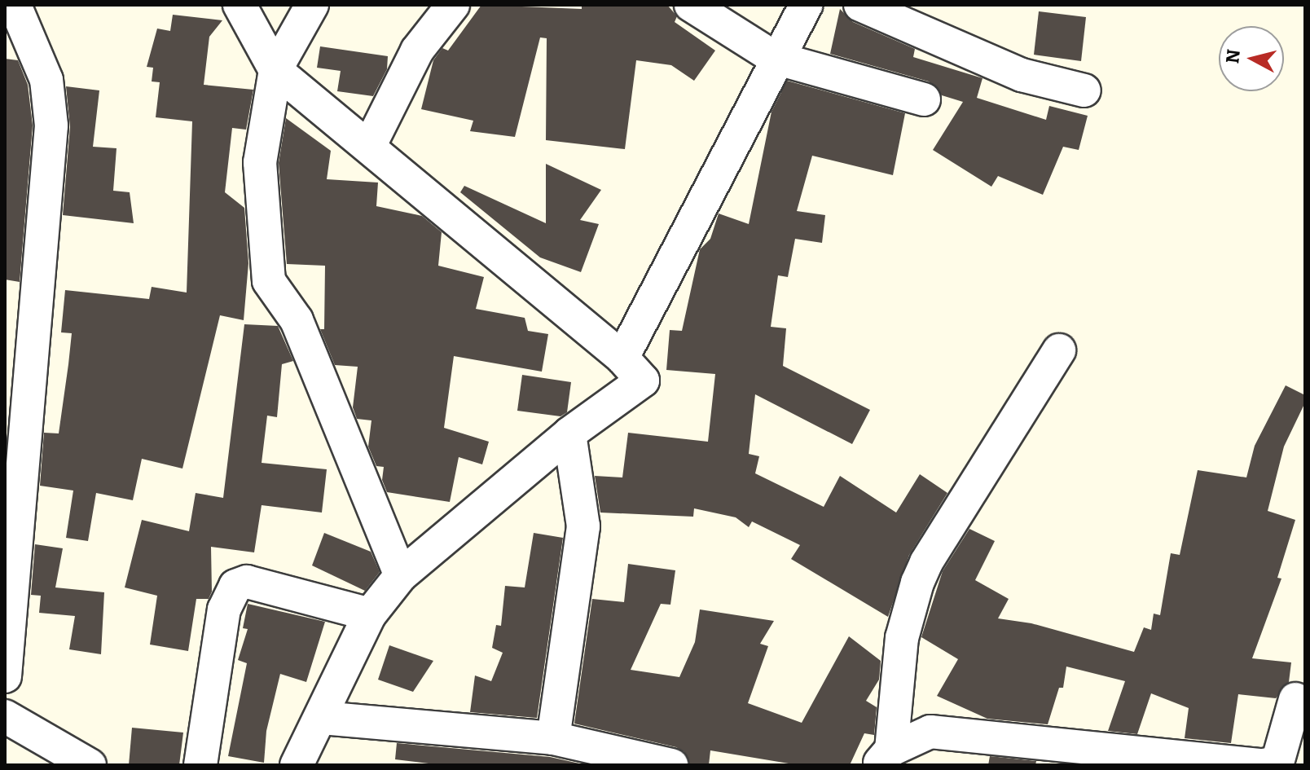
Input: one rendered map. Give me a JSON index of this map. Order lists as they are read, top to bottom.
{
  "north": "left"
}
